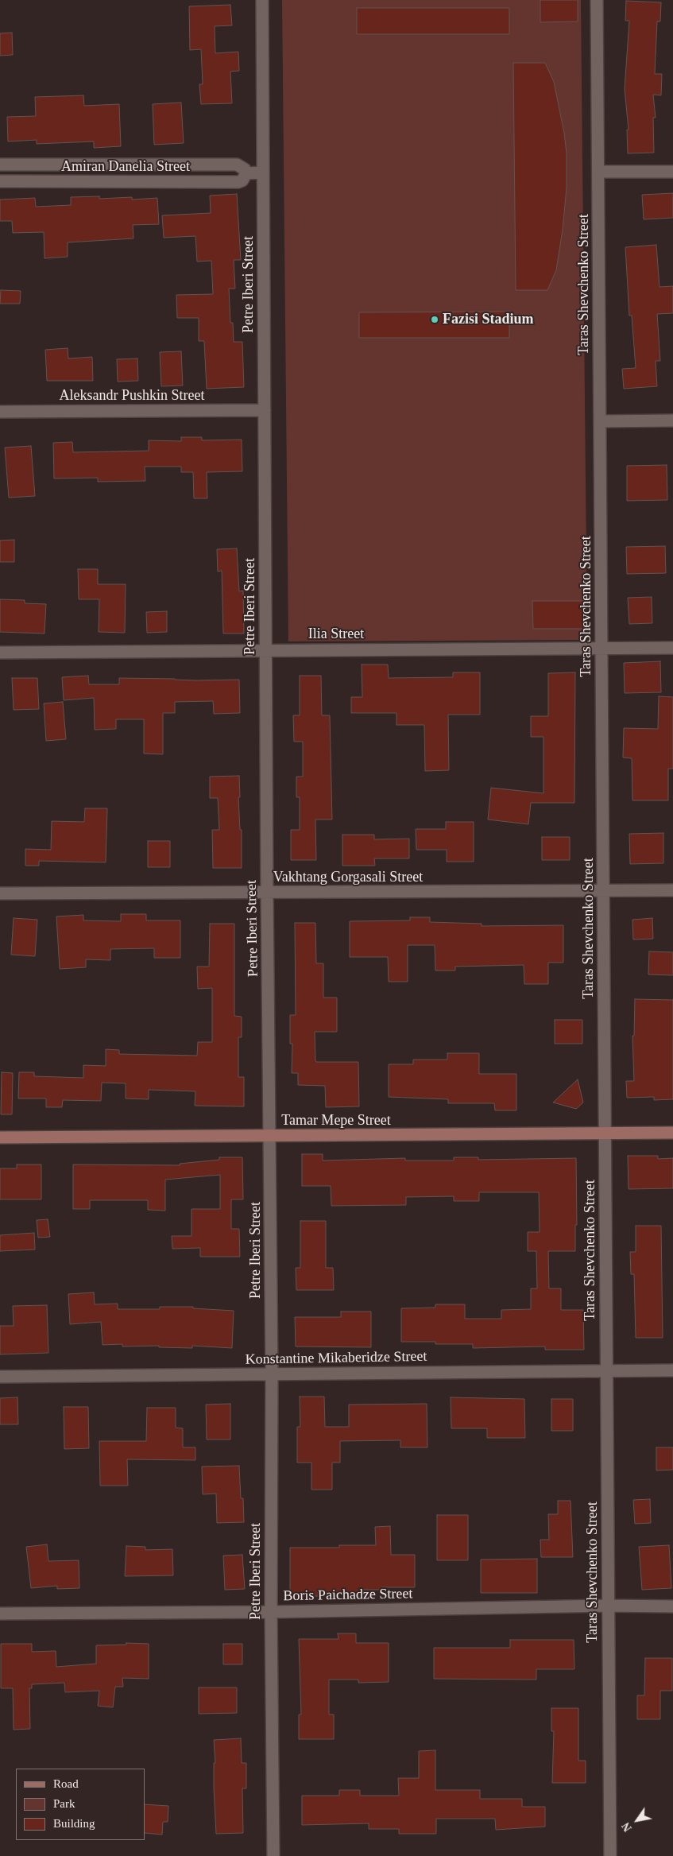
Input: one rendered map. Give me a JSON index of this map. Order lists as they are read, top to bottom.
{
  "streets": {
    "street": [
      "Amiran Danelia Street",
      "Petre Iberi Street",
      "Taras Shevchenko Street",
      "Aleksandr Pushkin Street",
      "Ilia Street",
      "Vakhtang Gorgasali Street",
      "Tamar Mepe Street",
      "Konstantine Mikaberidze Street",
      "Boris Paichadze Street"
    ]
  },
  "crossings": [
    ["Amiran Danelia Street", "Petre Iberi Street"],
    ["Petre Iberi Street", "Aleksandr Pushkin Street"],
    ["Petre Iberi Street", "Ilia Street"],
    ["Petre Iberi Street", "Vakhtang Gorgasali Street"],
    ["Petre Iberi Street", "Tamar Mepe Street"],
    ["Petre Iberi Street", "Konstantine Mikaberidze Street"],
    ["Petre Iberi Street", "Boris Paichadze Street"],
    ["Taras Shevchenko Street", "Ilia Street"],
    ["Taras Shevchenko Street", "Vakhtang Gorgasali Street"],
    ["Taras Shevchenko Street", "Tamar Mepe Street"],
    ["Taras Shevchenko Street", "Konstantine Mikaberidze Street"],
    ["Taras Shevchenko Street", "Boris Paichadze Street"]
  ],
  "places": ["Fazisi Stadium"],
  "legend": ["Road", "Park", "Building"],
  "north": "bottom left"
}
